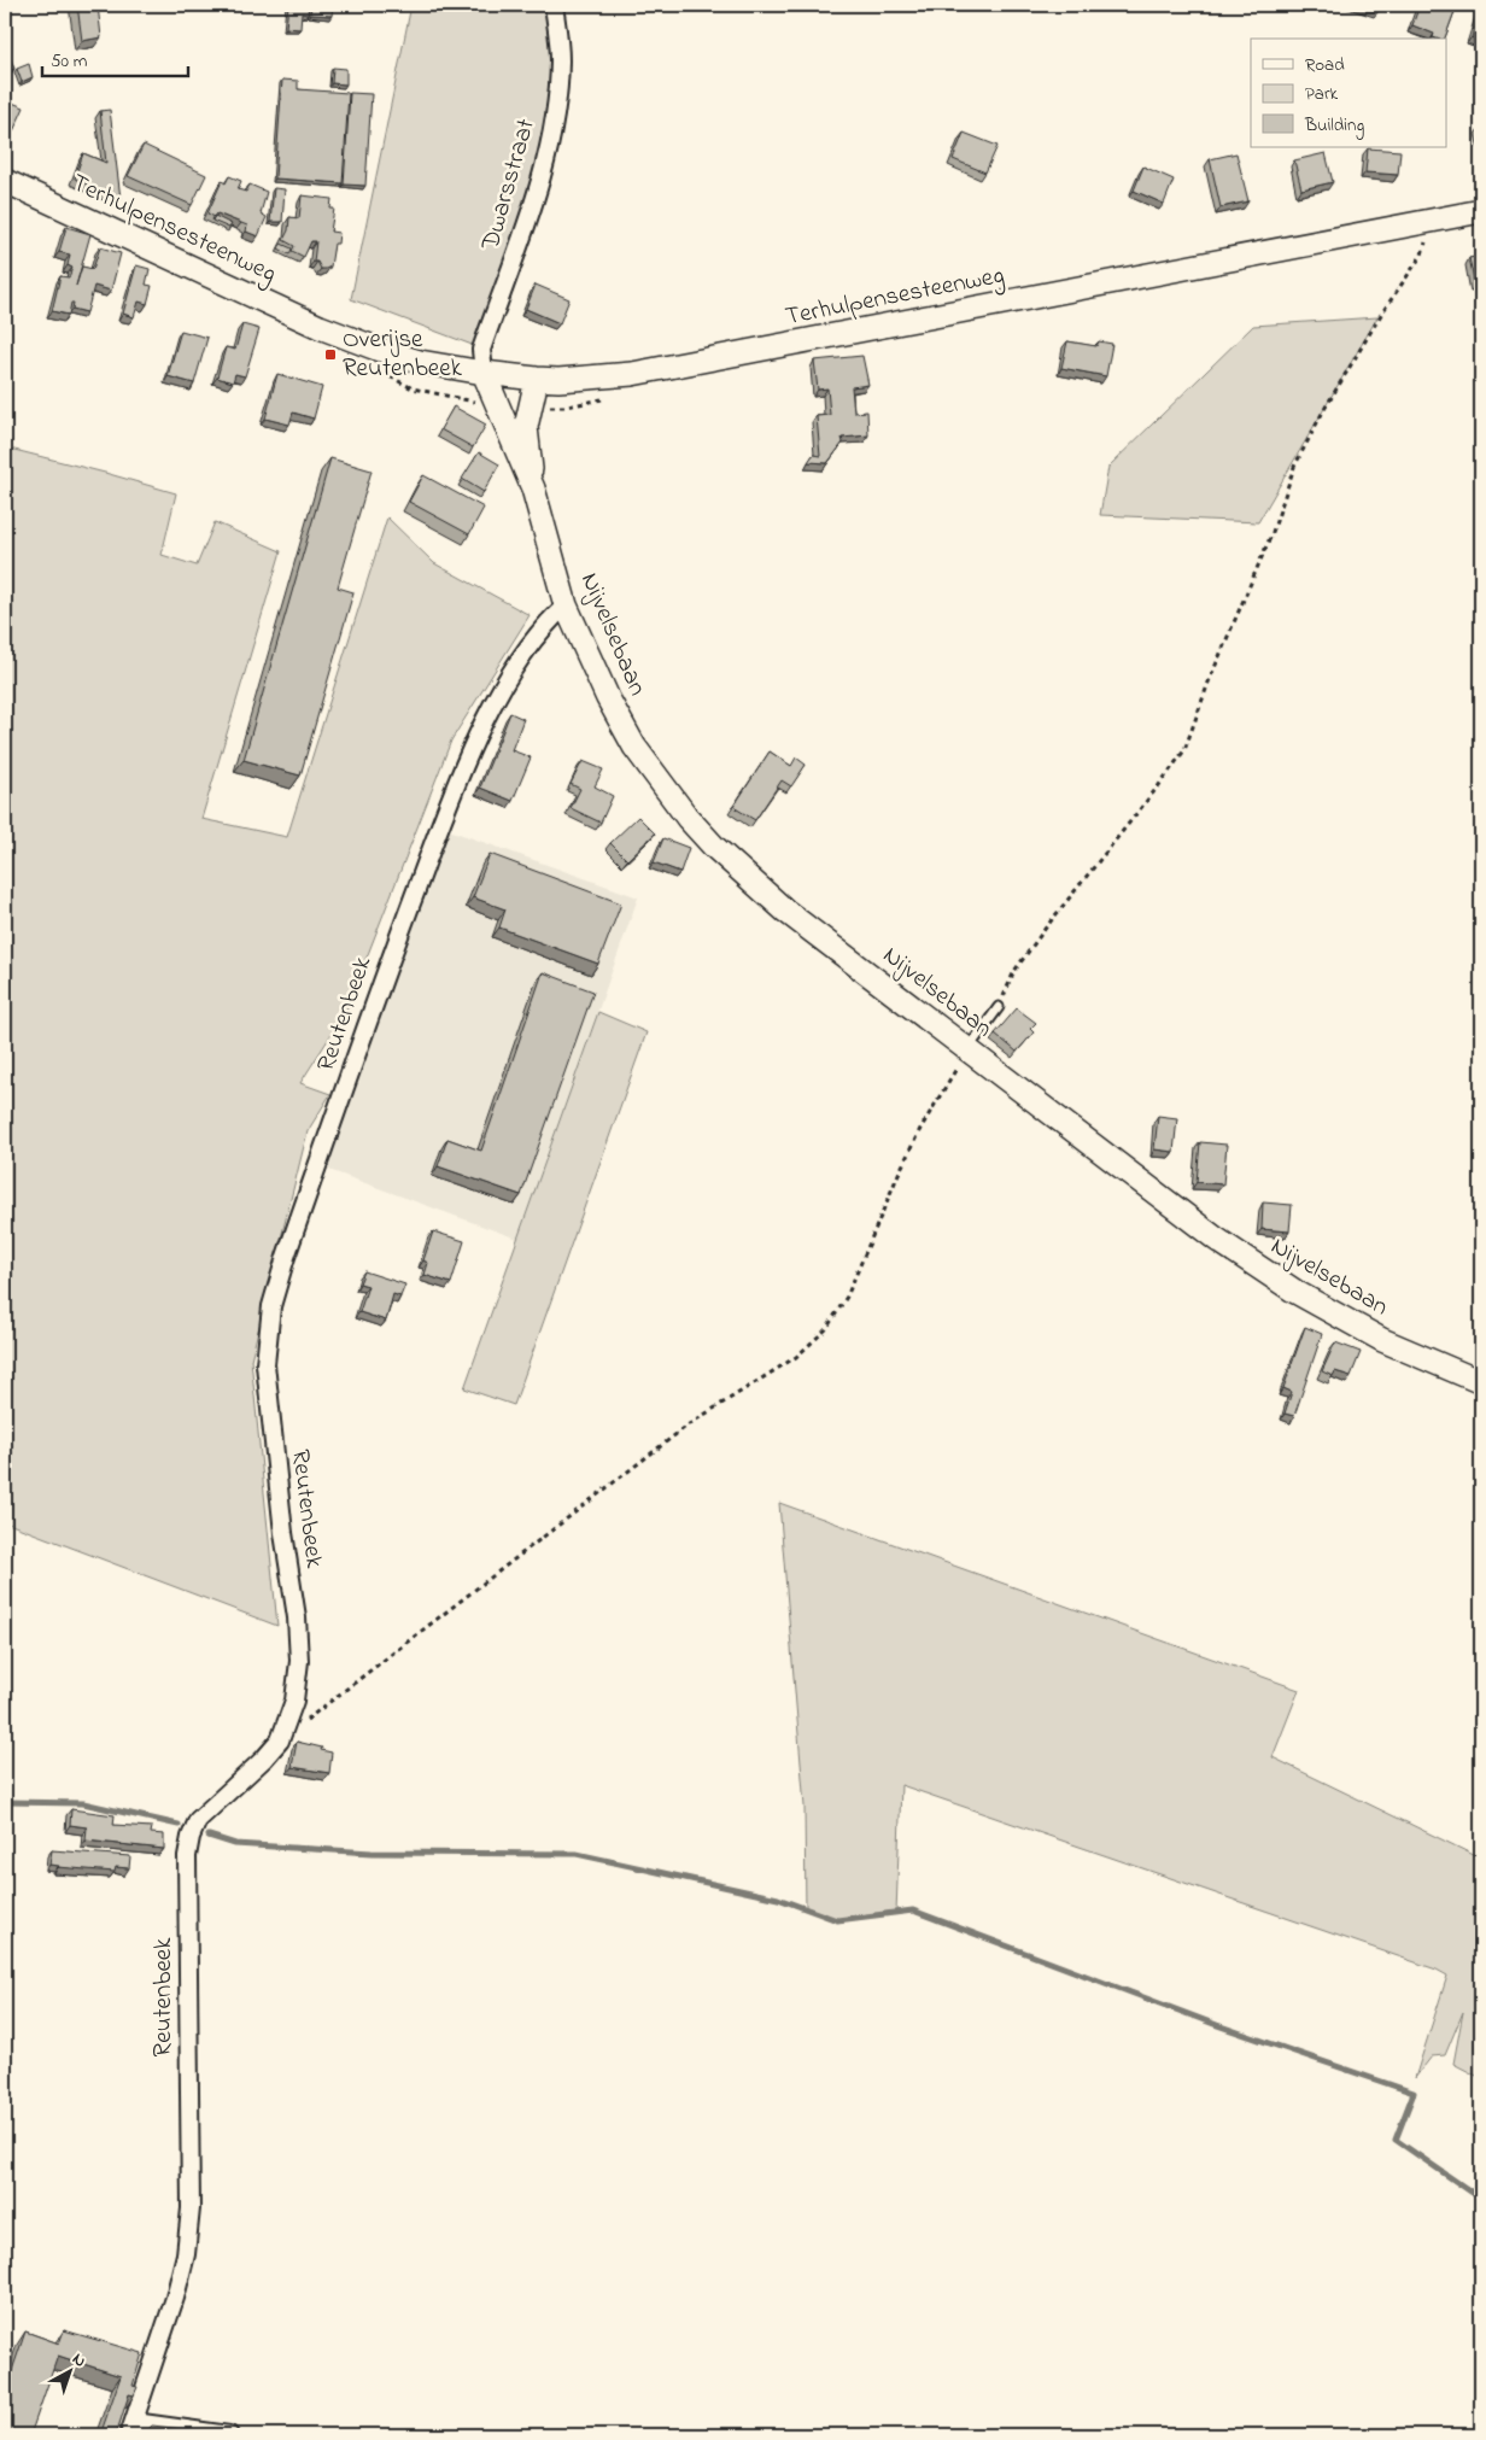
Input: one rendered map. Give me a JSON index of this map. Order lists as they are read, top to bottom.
{
  "streets": {
    "main road": ["Terhulpensesteenweg", "Nijvelsebaan"],
    "street": ["Dwarsstraat", "Reutenbeek"]
  },
  "crossings": [
    ["Dwarsstraat", "Terhulpensesteenweg"],
    ["Dwarsstraat", "Nijvelsebaan"],
    ["Terhulpensesteenweg", "Nijvelsebaan"],
    ["Nijvelsebaan", "Reutenbeek"]
  ],
  "places": {
    "transit": ["Overijse Reutenbeek"]
  },
  "legend": ["Road", "Park", "Building"],
  "scale_bar": "50 m",
  "north": "top right"
}
